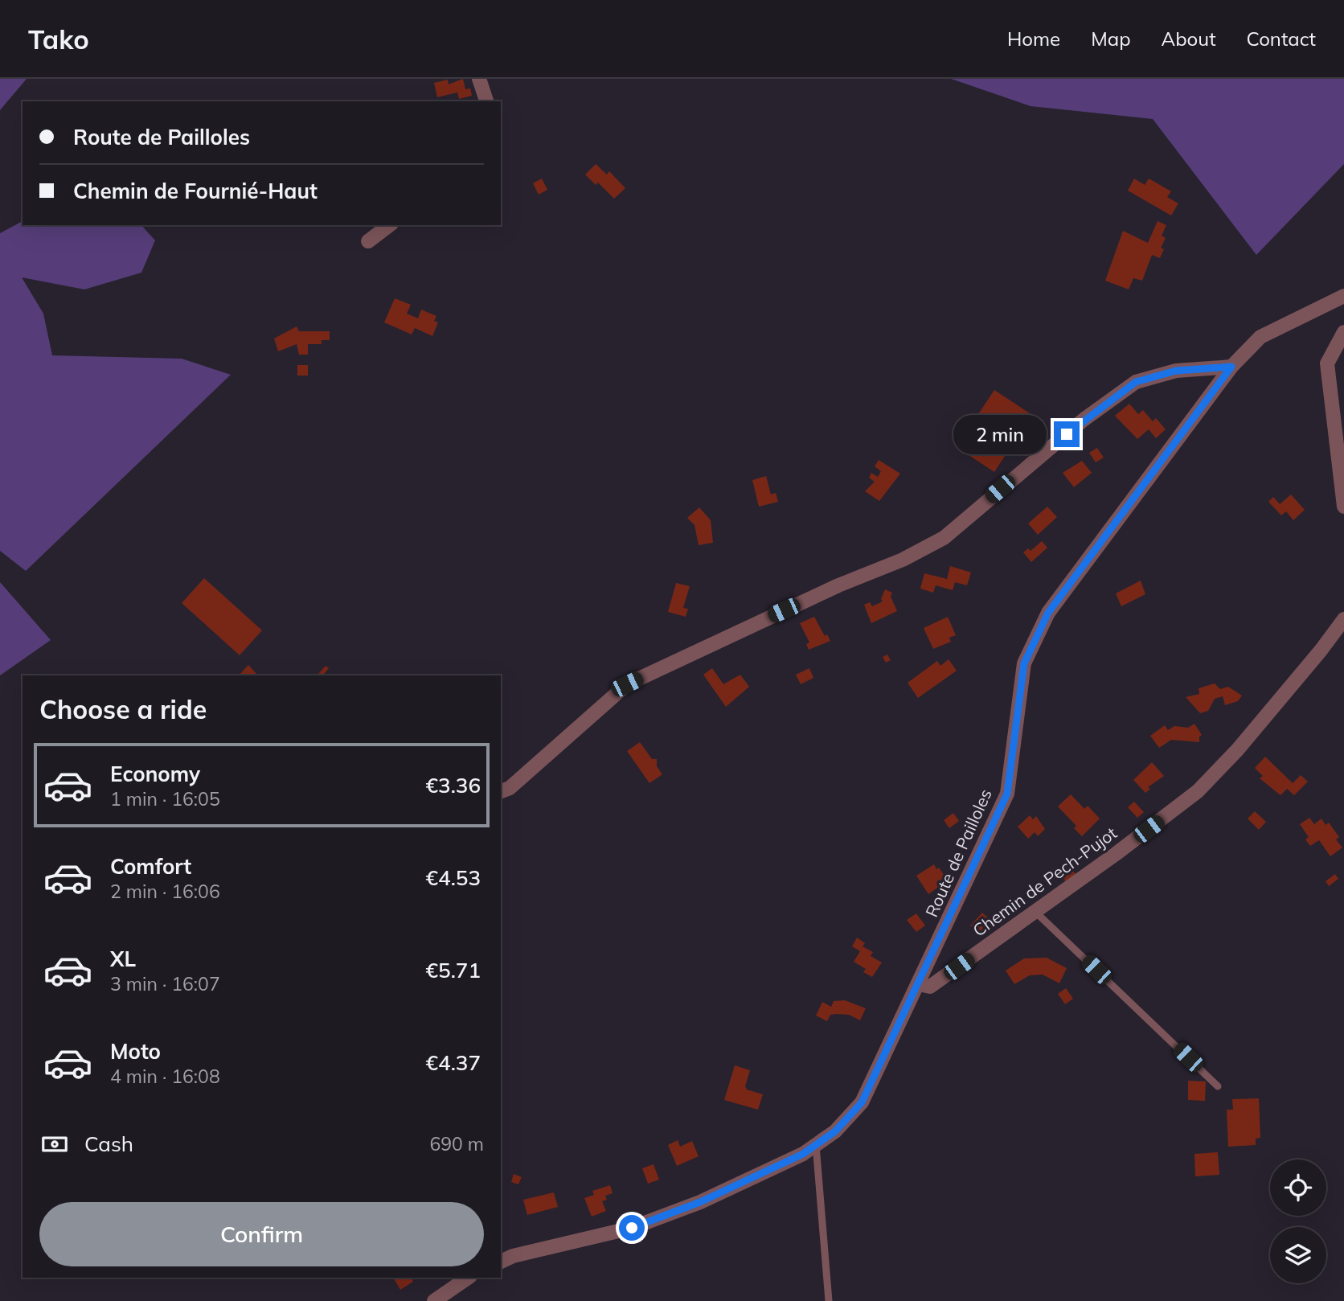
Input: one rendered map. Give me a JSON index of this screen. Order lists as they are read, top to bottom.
{
  "streets": {
    "street": ["Route de Pailloles", "Chemin de Pech-Pujot"]
  },
  "crossings": [
    ["Route de Pailloles", "Chemin de Pech-Pujot"]
  ],
  "page": {
    "header": "Tako",
    "nav": [
      "Home",
      "Map",
      "About",
      "Contact"
    ],
    "banner": ["Route de Pailloles", "Chemin de Fournié-Haut"],
    "bubble": "2 min",
    "heading": "Choose a ride",
    "list": [
      {
        "name": "Economy",
        "note": "1 min · 16:05",
        "value": "€3.36"
      },
      {
        "name": "Comfort",
        "note": "2 min · 16:06",
        "value": "€4.53"
      },
      {
        "name": "XL",
        "note": "3 min · 16:07",
        "value": "€5.71"
      },
      {
        "name": "Moto",
        "note": "4 min · 16:08",
        "value": "€4.37"
      }
    ],
    "pay": ["Cash", "690 m"],
    "buttons": "Confirm"
  }
}
